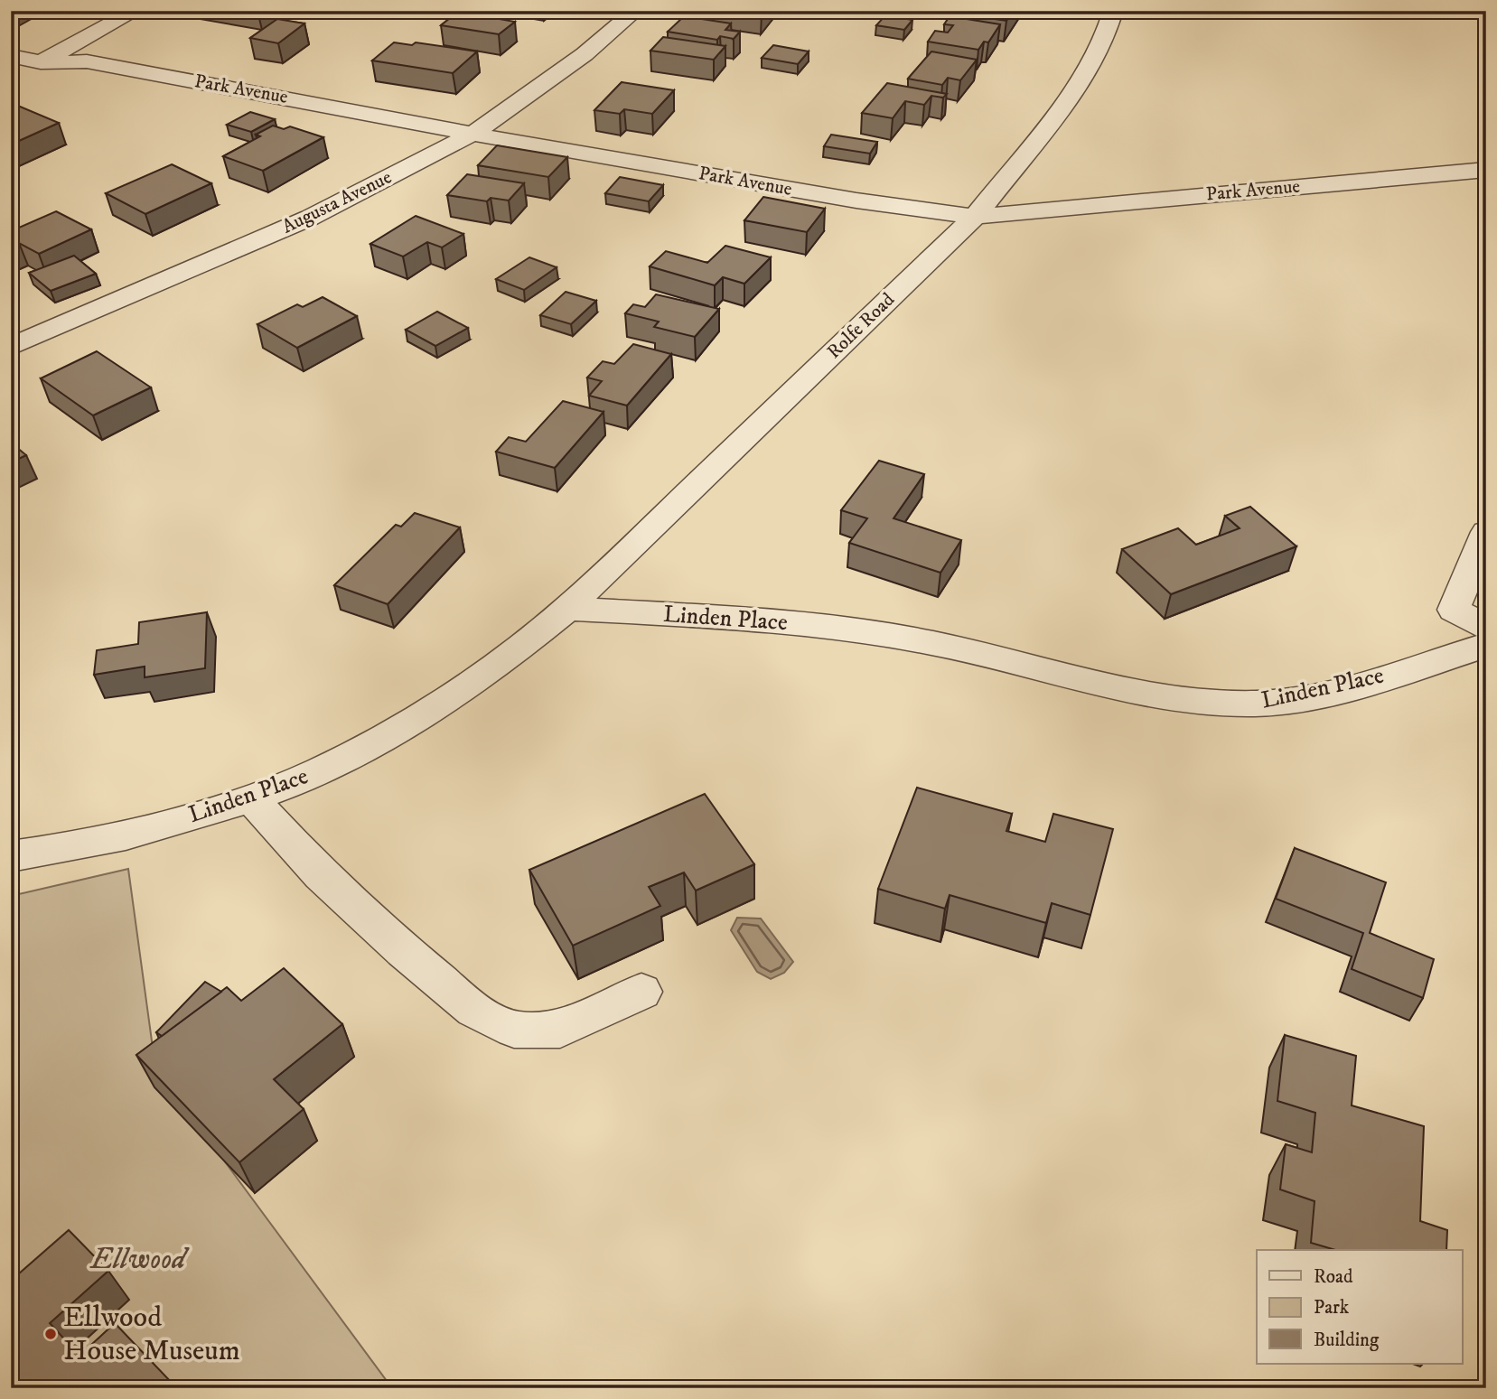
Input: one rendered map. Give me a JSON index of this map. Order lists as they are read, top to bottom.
{
  "streets": {
    "street": [
      "Park Avenue",
      "Augusta Avenue",
      "Rolfe Road",
      "Linden Place"
    ]
  },
  "crossings": [
    ["Park Avenue", "Augusta Avenue"],
    ["Park Avenue", "Rolfe Road"],
    ["Rolfe Road", "Linden Place"]
  ],
  "parks": ["Ellwood"],
  "places": ["Ellwood House Museum"],
  "legend": ["Road", "Park", "Building"]
}
